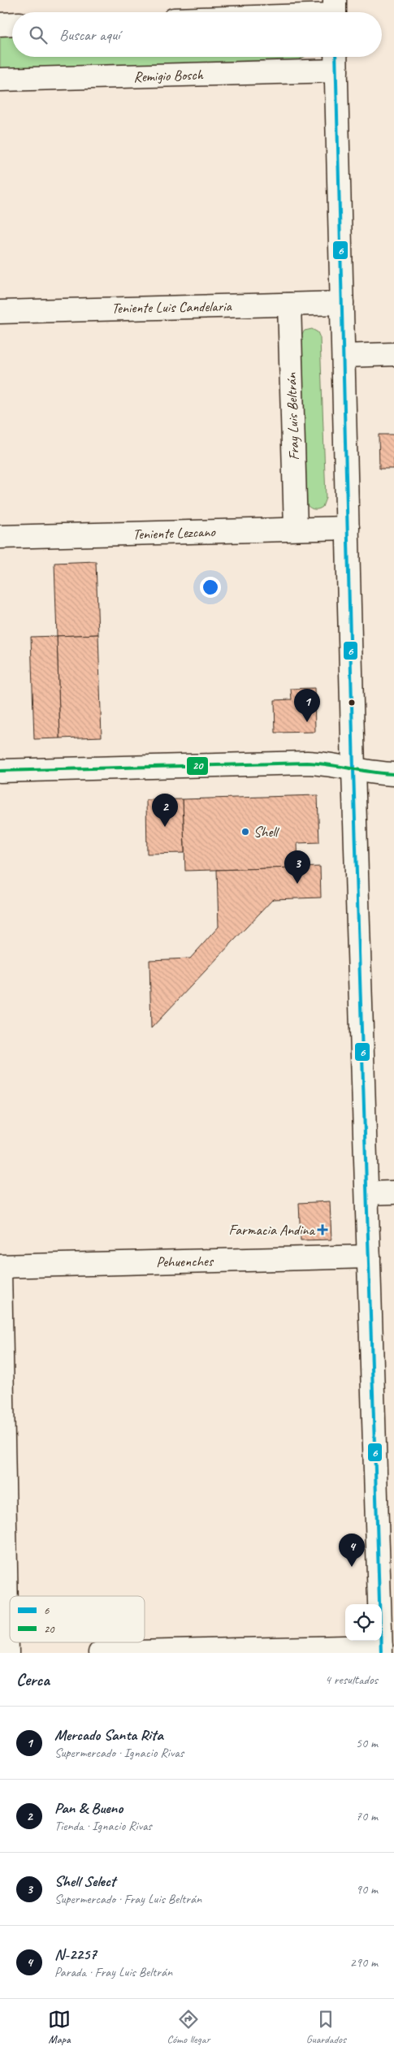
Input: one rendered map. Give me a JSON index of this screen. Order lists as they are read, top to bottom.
{
  "streets": {
    "street": [
      "Remigio Bosch",
      "Teniente Luis Candelaria",
      "Fray Luis Beltrán",
      "Teniente Lezcano",
      "Pehuenches"
    ]
  },
  "crossings": [
    ["Teniente Luis Candelaria", "Fray Luis Beltrán"],
    ["Fray Luis Beltrán", "Teniente Lezcano"]
  ],
  "places": {
    "other": ["Shell"],
    "health": ["Farmacia Andina"]
  },
  "lines": ["transit line 6", "transit line 20"],
  "legend": ["6", "20"],
  "page": {
    "search": "Buscar aquí",
    "pins": [
      "1",
      "2",
      "3",
      "4"
    ],
    "heading": ["Cerca", "4 resultados"],
    "list": [
      {
        "mark": "1",
        "name": "Mercado Santa Rita",
        "note": "Supermercado · Ignacio Rivas",
        "value": "50 m"
      },
      {
        "mark": "2",
        "name": "Pan & Bueno",
        "note": "Tienda · Ignacio Rivas",
        "value": "70 m"
      },
      {
        "mark": "3",
        "name": "Shell Select",
        "note": "Supermercado · Fray Luis Beltrán",
        "value": "90 m"
      },
      {
        "mark": "4",
        "name": "N-2257",
        "note": "Parada · Fray Luis Beltrán",
        "value": "290 m"
      }
    ],
    "nav": ["Mapa", "Cómo llegar", "Guardados"]
  }
}
